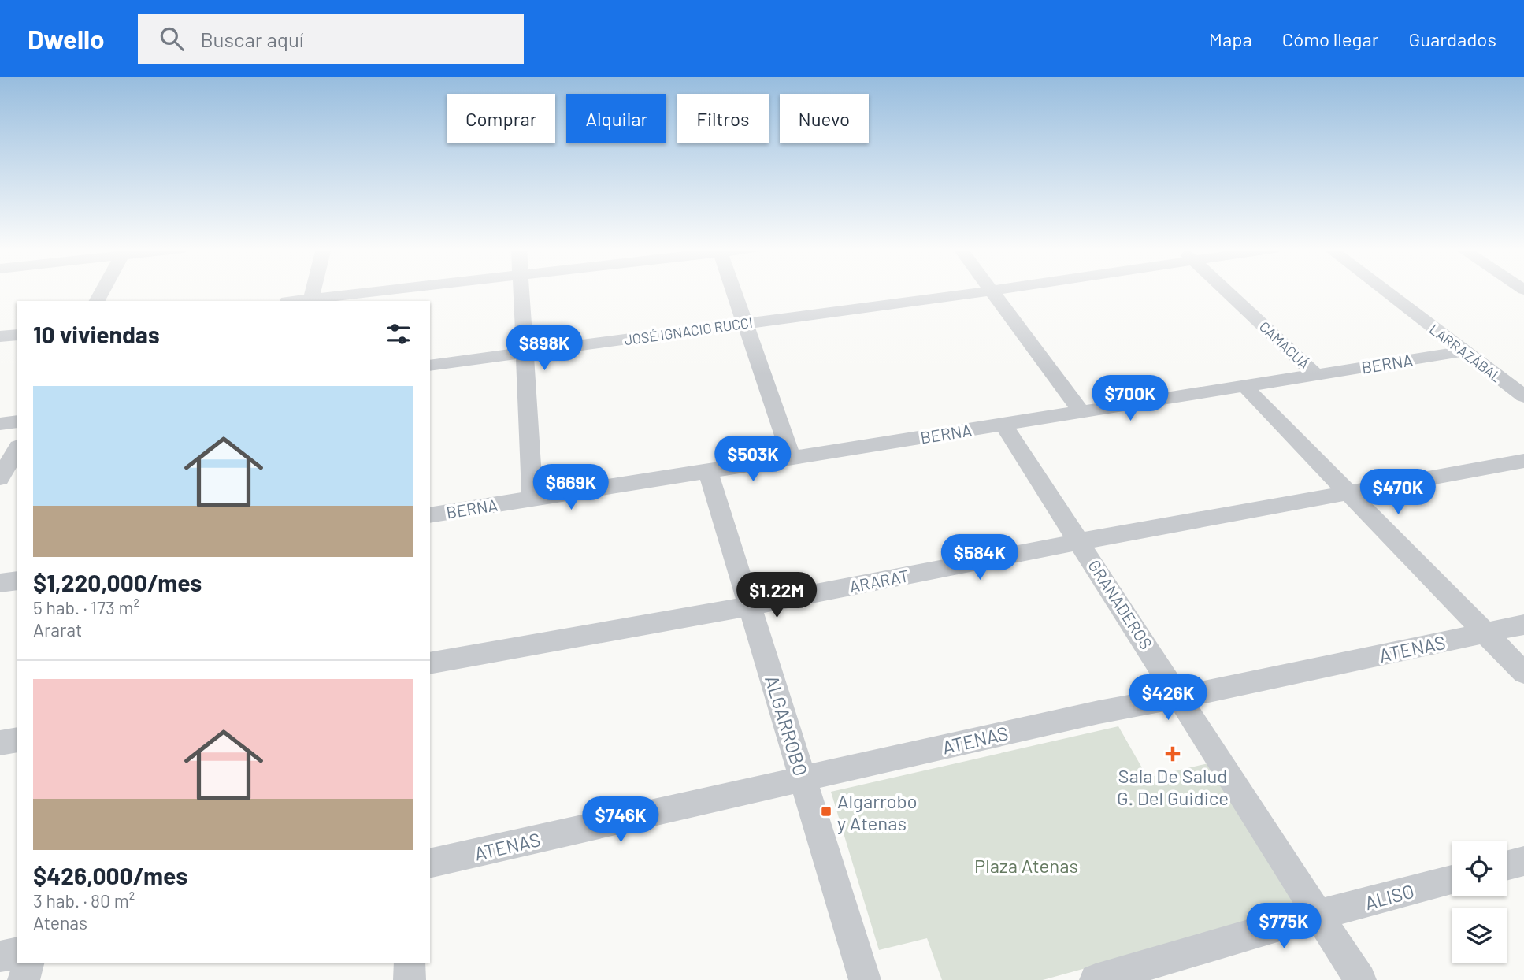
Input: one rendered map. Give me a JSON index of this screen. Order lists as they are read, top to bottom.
{
  "streets": {
    "street": [
      "JOSÉ IGNACIO RUCCI",
      "CAMACUÁ",
      "LARRAZÁBAL",
      "BERNA",
      "ARARAT",
      "GRANADEROS",
      "ATENAS",
      "ALGARROBO",
      "ALISO"
    ]
  },
  "crossings": [
    ["CAMACUÁ", "BERNA"],
    ["LARRAZÁBAL", "BERNA"],
    ["BERNA", "GRANADEROS"],
    ["BERNA", "ALGARROBO"],
    ["ARARAT", "GRANADEROS"],
    ["ARARAT", "ALGARROBO"],
    ["GRANADEROS", "ATENAS"],
    ["GRANADEROS", "ALISO"],
    ["ATENAS", "ALGARROBO"]
  ],
  "parks": ["Plaza Atenas"],
  "places": {
    "health": ["Sala De Salud G. Del Guidice"],
    "transit": ["Algarrobo y Atenas"]
  },
  "page": {
    "header": "Dwello",
    "search": "Buscar aquí",
    "nav": ["Mapa", "Cómo llegar", "Guardados"],
    "chip": [
      "Comprar",
      "Alquilar",
      "Filtros",
      "Nuevo"
    ],
    "heading": "10 viviendas",
    "price": [
      "$898K",
      "$700K",
      "$503K",
      "$669K",
      "$470K",
      "$584K",
      "$1.22M",
      "$426K",
      "$746K",
      "$775K"
    ],
    "list": [
      {
        "name": "$1,220,000/mes",
        "note": "5 hab. · 173 m² · Ararat"
      },
      {
        "name": "$426,000/mes",
        "note": "3 hab. · 80 m² · Atenas"
      }
    ]
  }
}
